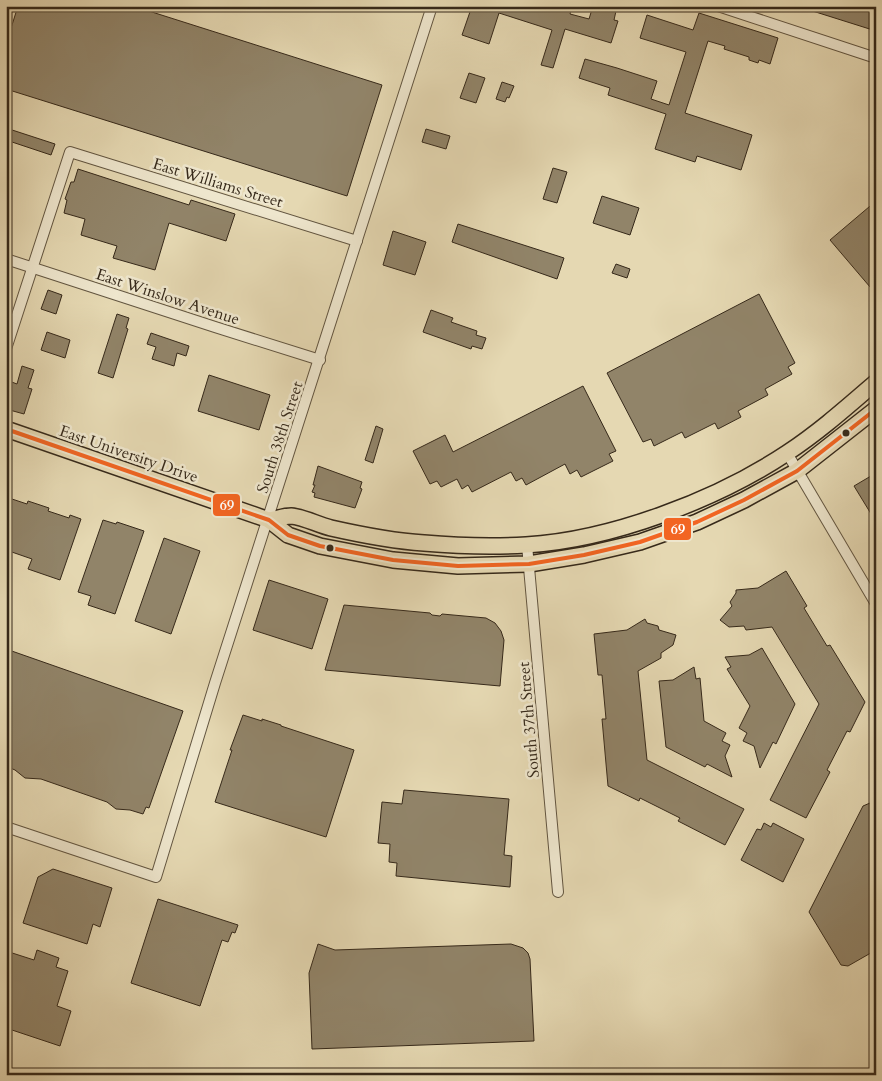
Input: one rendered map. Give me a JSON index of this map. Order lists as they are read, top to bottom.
{
  "streets": {
    "main road": ["East University Drive"],
    "street": [
      "East Williams Street",
      "East Winslow Avenue",
      "South 38th Street",
      "South 37th Street"
    ]
  },
  "crossings": [
    ["East Williams Street", "East Winslow Avenue"],
    ["East Williams Street", "South 38th Street"],
    ["East Winslow Avenue", "South 38th Street"],
    ["South 38th Street", "East University Drive"],
    ["East University Drive", "South 37th Street"]
  ],
  "lines": ["transit line 69"]
}
